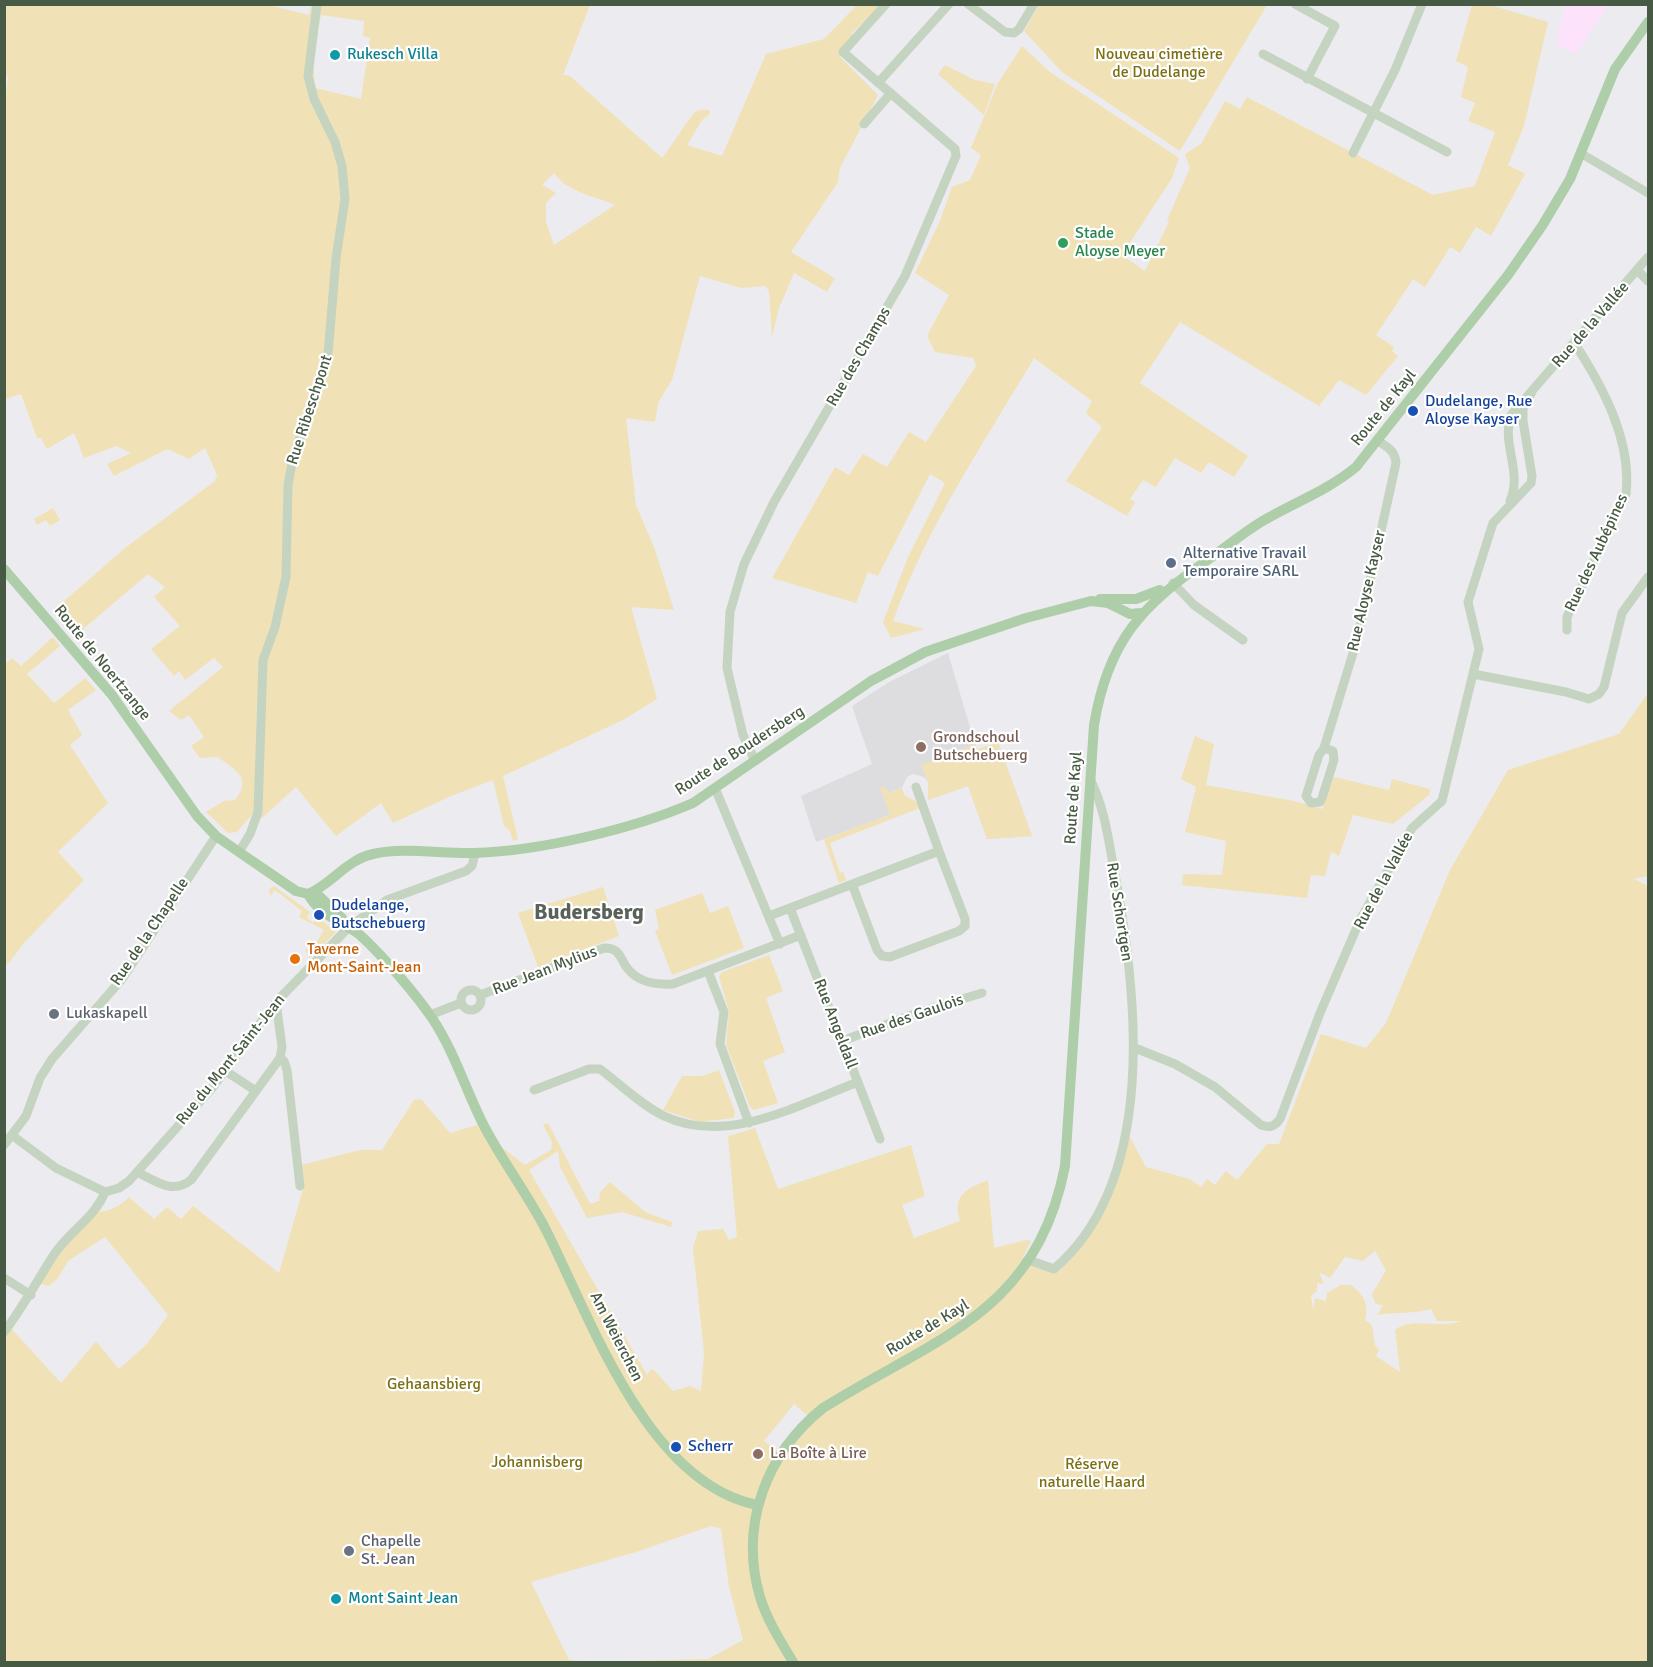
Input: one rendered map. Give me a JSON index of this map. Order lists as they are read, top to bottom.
{
  "streets": {
    "main road": [
      "Route de Kayl",
      "Route de Noertzange",
      "Route de Boudersberg",
      "Am Weierchen"
    ],
    "street": [
      "Rue de la Vallée",
      "Rue des Champs",
      "Rue Ribeschpont",
      "Rue des Aubépines",
      "Rue Aloyse Kayser",
      "Rue Schortgen",
      "Rue de la Chapelle",
      "Rue Jean Mylius",
      "Rue des Gaulois",
      "Rue Angeldall",
      "Rue du Mont Saint-Jean"
    ]
  },
  "crossings": [
    ["Rue de la Vallée", "Rue des Aubépines"],
    ["Rue de la Vallée", "Rue Schortgen"],
    ["Rue des Champs", "Route de Boudersberg"],
    ["Route de Kayl", "Rue Aloyse Kayser"],
    ["Route de Kayl", "Route de Boudersberg"],
    ["Route de Kayl", "Rue Schortgen"],
    ["Route de Kayl", "Am Weierchen"],
    ["Rue Ribeschpont", "Route de Noertzange"],
    ["Route de Noertzange", "Route de Boudersberg"],
    ["Route de Noertzange", "Rue de la Chapelle"],
    ["Route de Boudersberg", "Rue du Mont Saint-Jean"],
    ["Rue Jean Mylius", "Rue Angeldall"],
    ["Rue Jean Mylius", "Am Weierchen"],
    ["Rue des Gaulois", "Rue Angeldall"]
  ],
  "districts": ["Budersberg"],
  "parks": [
    "Nouveau cimetière de Dudelange",
    "Gehaansbierg",
    "Johannisberg",
    "Réserve naturelle Haard"
  ],
  "places": [
    "Rukesch Villa",
    "Stade Aloyse Meyer",
    "Dudelange, Rue Aloyse Kayser",
    "Alternative Travail Temporaire SARL",
    "Grondschoul Butschebuerg",
    "Dudelange, Butschebuerg",
    "Taverne Mont-Saint-Jean",
    "Lukaskapell",
    "Scherr",
    "La Boîte à Lire",
    "Chapelle St. Jean",
    "Mont Saint Jean"
  ]
}
